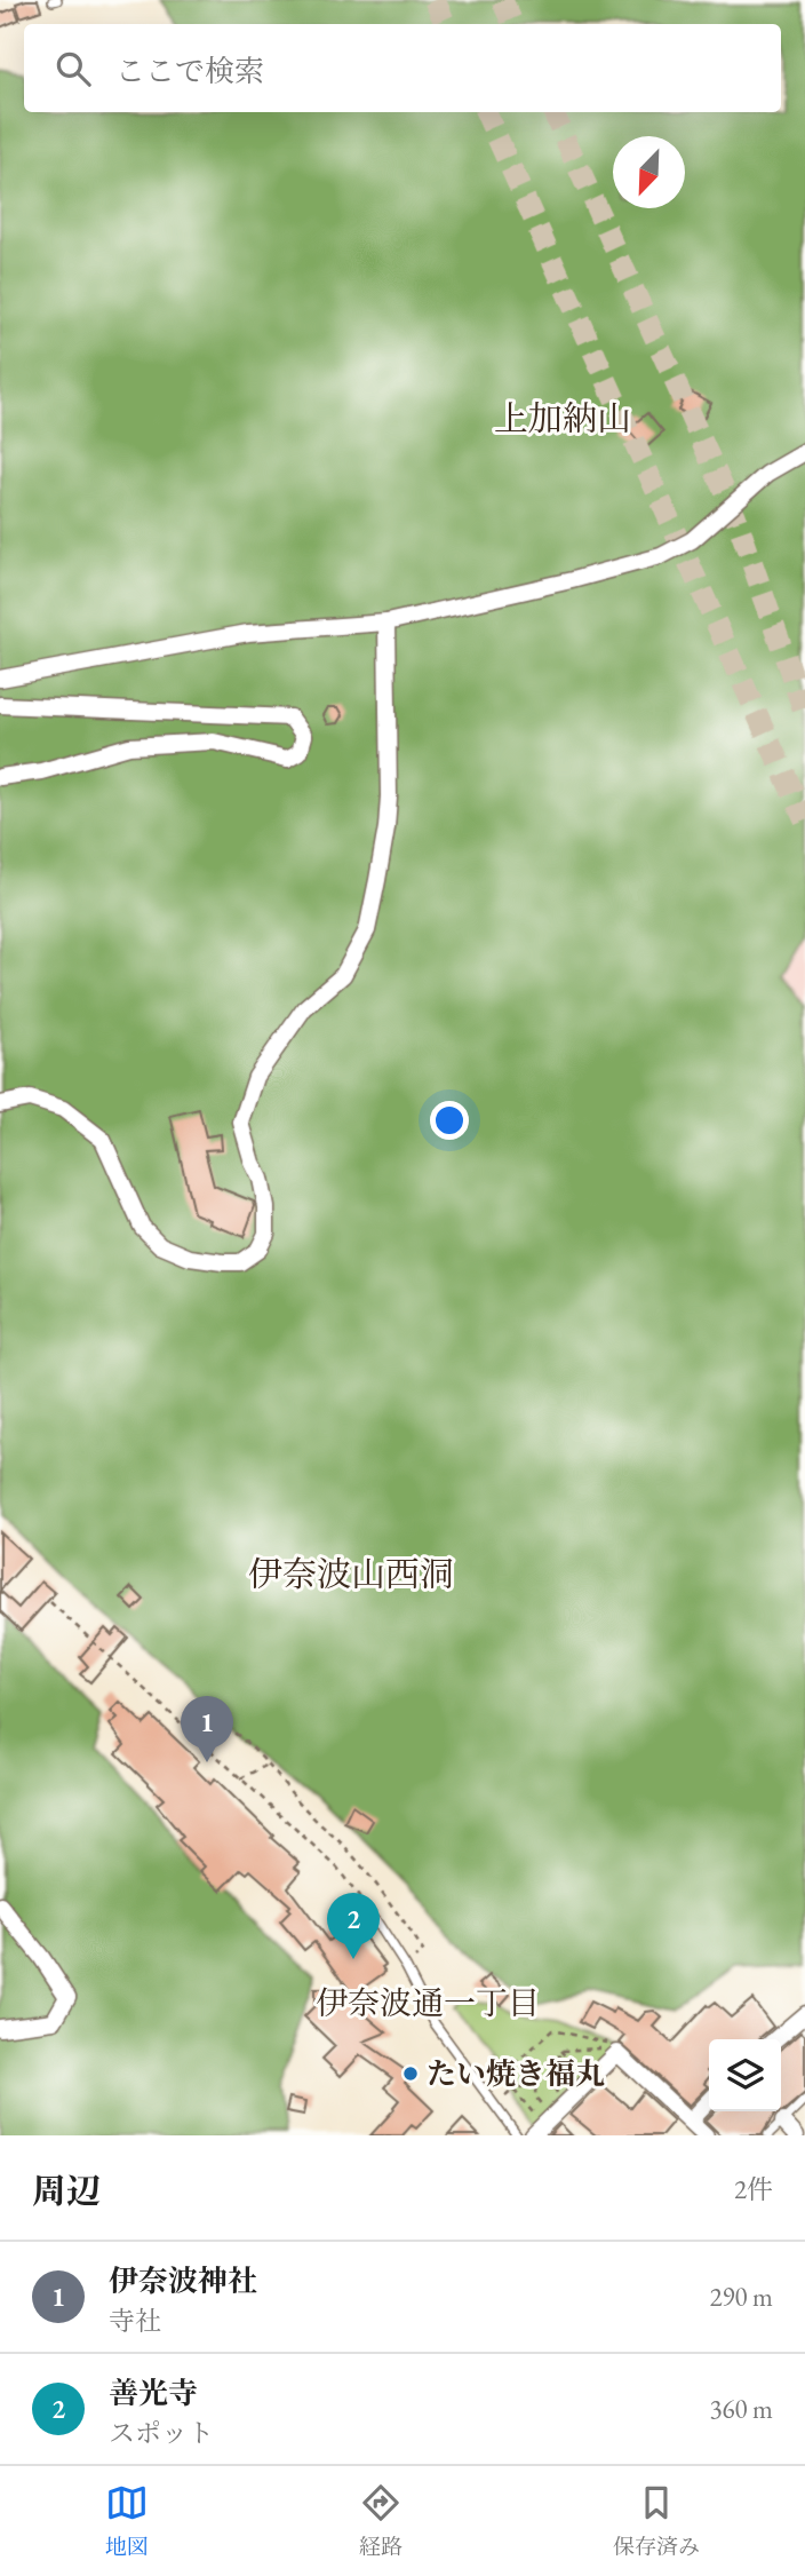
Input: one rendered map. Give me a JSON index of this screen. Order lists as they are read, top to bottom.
{
  "districts": ["上加納山", "伊奈波山西洞", "伊奈波通一丁目"],
  "places": ["たい焼き福丸"],
  "north": "bottom left",
  "page": {
    "search": "ここで検索",
    "pins": ["1", "2"],
    "heading": ["周辺", "2件"],
    "list": [
      {
        "mark": "1",
        "name": "伊奈波神社",
        "note": "寺社",
        "value": "290 m"
      },
      {
        "mark": "2",
        "name": "善光寺",
        "note": "スポット",
        "value": "360 m"
      }
    ],
    "nav": ["地図", "経路", "保存済み"]
  }
}
